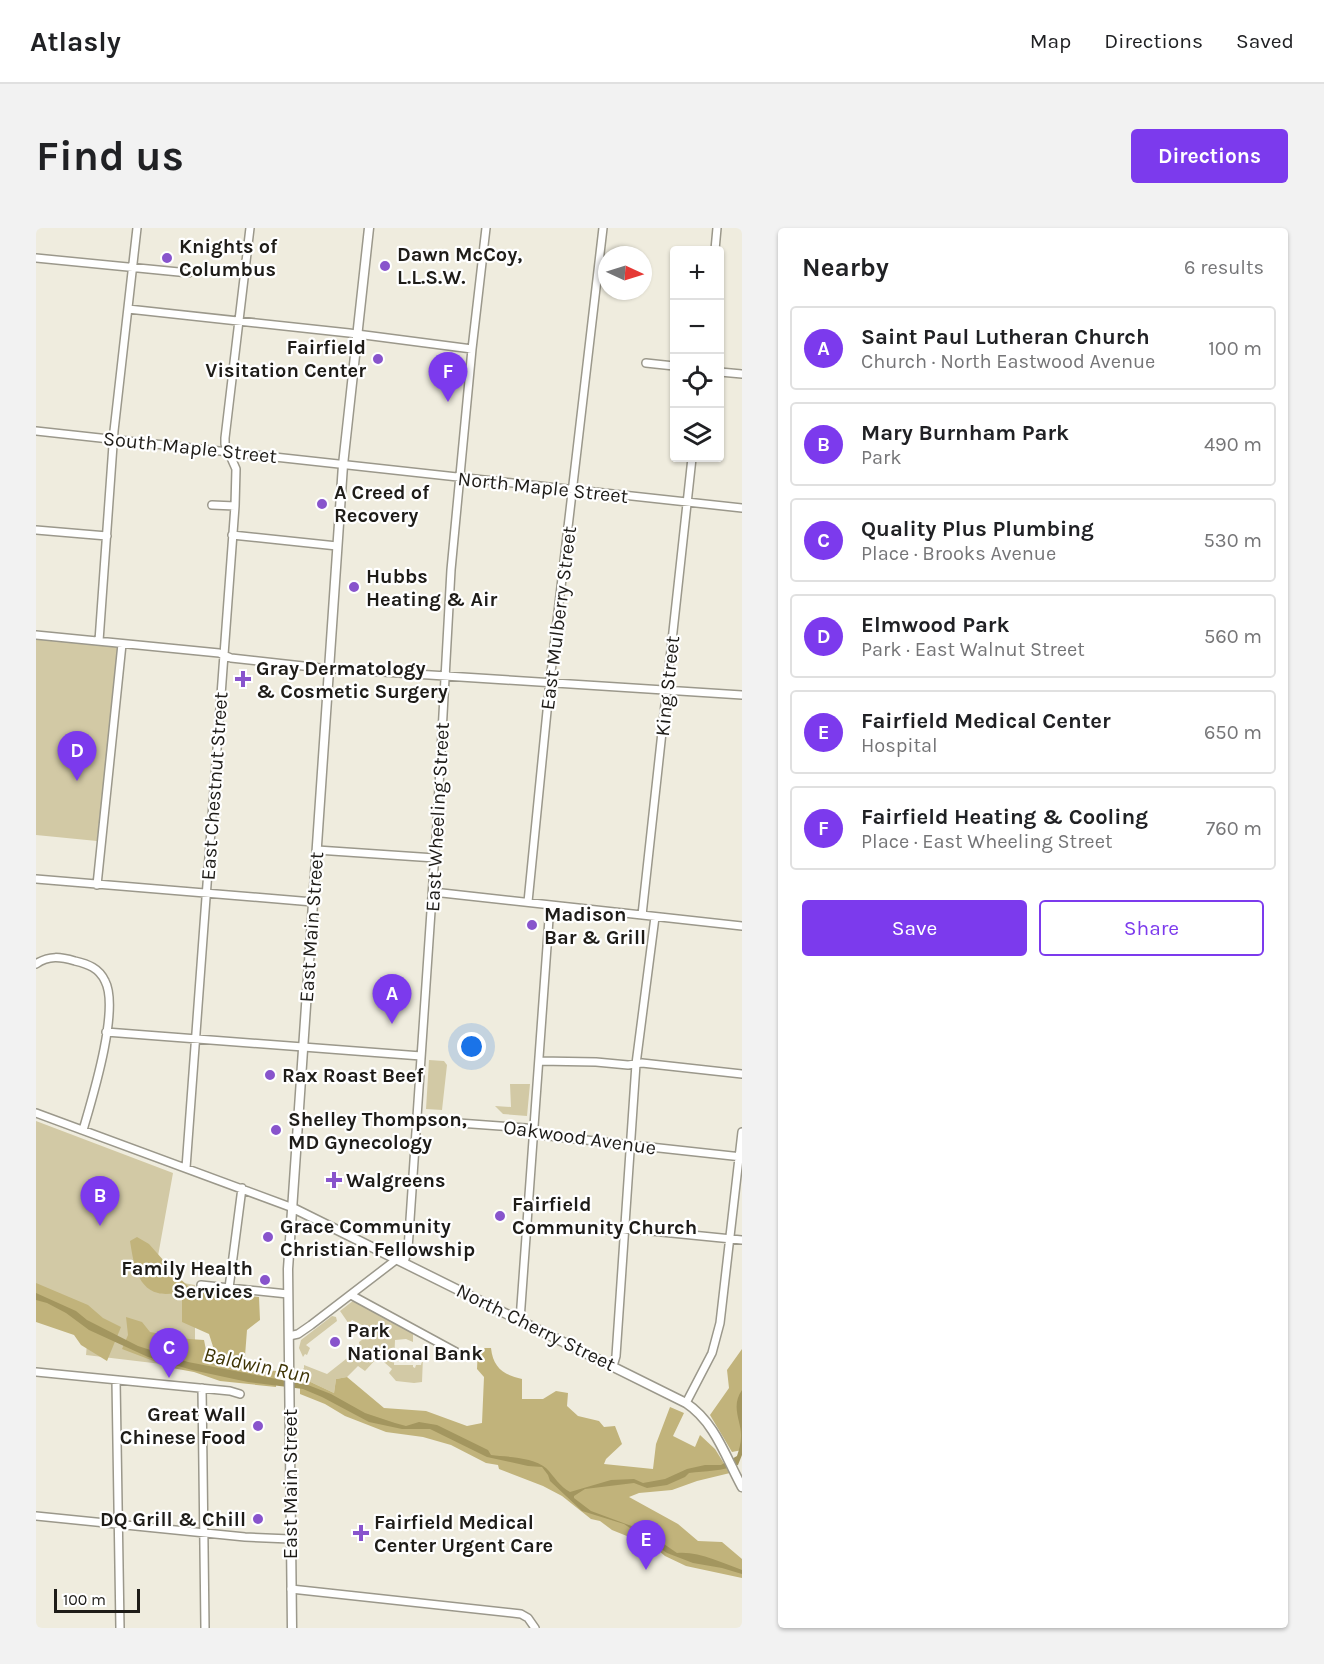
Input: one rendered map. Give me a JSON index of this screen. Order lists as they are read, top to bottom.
{
  "streets": {
    "main road": ["East Main Street", "North Cherry Street"],
    "street": [
      "South Maple Street",
      "North Maple Street",
      "East Mulberry Street",
      "King Street",
      "East Chestnut Street",
      "East Wheeling Street",
      "Oakwood Avenue"
    ]
  },
  "crossings": [
    ["South Maple Street", "North Maple Street"],
    ["South Maple Street", "East Chestnut Street"],
    ["South Maple Street", "East Main Street"],
    ["North Maple Street", "East Mulberry Street"],
    ["North Maple Street", "King Street"],
    ["North Maple Street", "East Wheeling Street"],
    ["North Maple Street", "East Main Street"],
    ["East Wheeling Street", "Oakwood Avenue"],
    ["East Wheeling Street", "North Cherry Street"],
    ["East Main Street", "North Cherry Street"]
  ],
  "water": ["Baldwin Run"],
  "places": {
    "other": [
      "Knights of Columbus",
      "Dawn McCoy, L.L.S.W.",
      "Fairfield Visitation Center",
      "A Creed of Recovery",
      "Hubbs Heating & Air",
      "Madison Bar & Grill",
      "Rax Roast Beef",
      "Shelley Thompson, MD Gynecology",
      "Fairfield Community Church",
      "Grace Community Christian Fellowship",
      "Family Health Services",
      "Park National Bank",
      "Great Wall Chinese Food",
      "DQ Grill & Chill"
    ],
    "health": ["Gray Dermatology & Cosmetic Surgery", "Walgreens", "Fairfield Medical Center Urgent Care"]
  },
  "scale_bar": "100 m",
  "north": "right",
  "page": {
    "header": "Atlasly",
    "nav": ["Map", "Directions", "Saved"],
    "buttons": [
      "Directions",
      ["Save", "Share"]
    ],
    "title": "Find us",
    "heading": ["Nearby", "6 results"],
    "map_buttons": ["+", "−"],
    "list": [
      {
        "mark": "A",
        "name": "Saint Paul Lutheran Church",
        "note": "Church · North Eastwood Avenue",
        "value": "100 m"
      },
      {
        "mark": "B",
        "name": "Mary Burnham Park",
        "note": "Park",
        "value": "490 m"
      },
      {
        "mark": "C",
        "name": "Quality Plus Plumbing",
        "note": "Place · Brooks Avenue",
        "value": "530 m"
      },
      {
        "mark": "D",
        "name": "Elmwood Park",
        "note": "Park · East Walnut Street",
        "value": "560 m"
      },
      {
        "mark": "E",
        "name": "Fairfield Medical Center",
        "note": "Hospital",
        "value": "650 m"
      },
      {
        "mark": "F",
        "name": "Fairfield Heating & Cooling",
        "note": "Place · East Wheeling Street",
        "value": "760 m"
      }
    ],
    "pins": [
      "F",
      "D",
      "A",
      "B",
      "C",
      "E"
    ],
    "scale": "100 m"
  }
}
